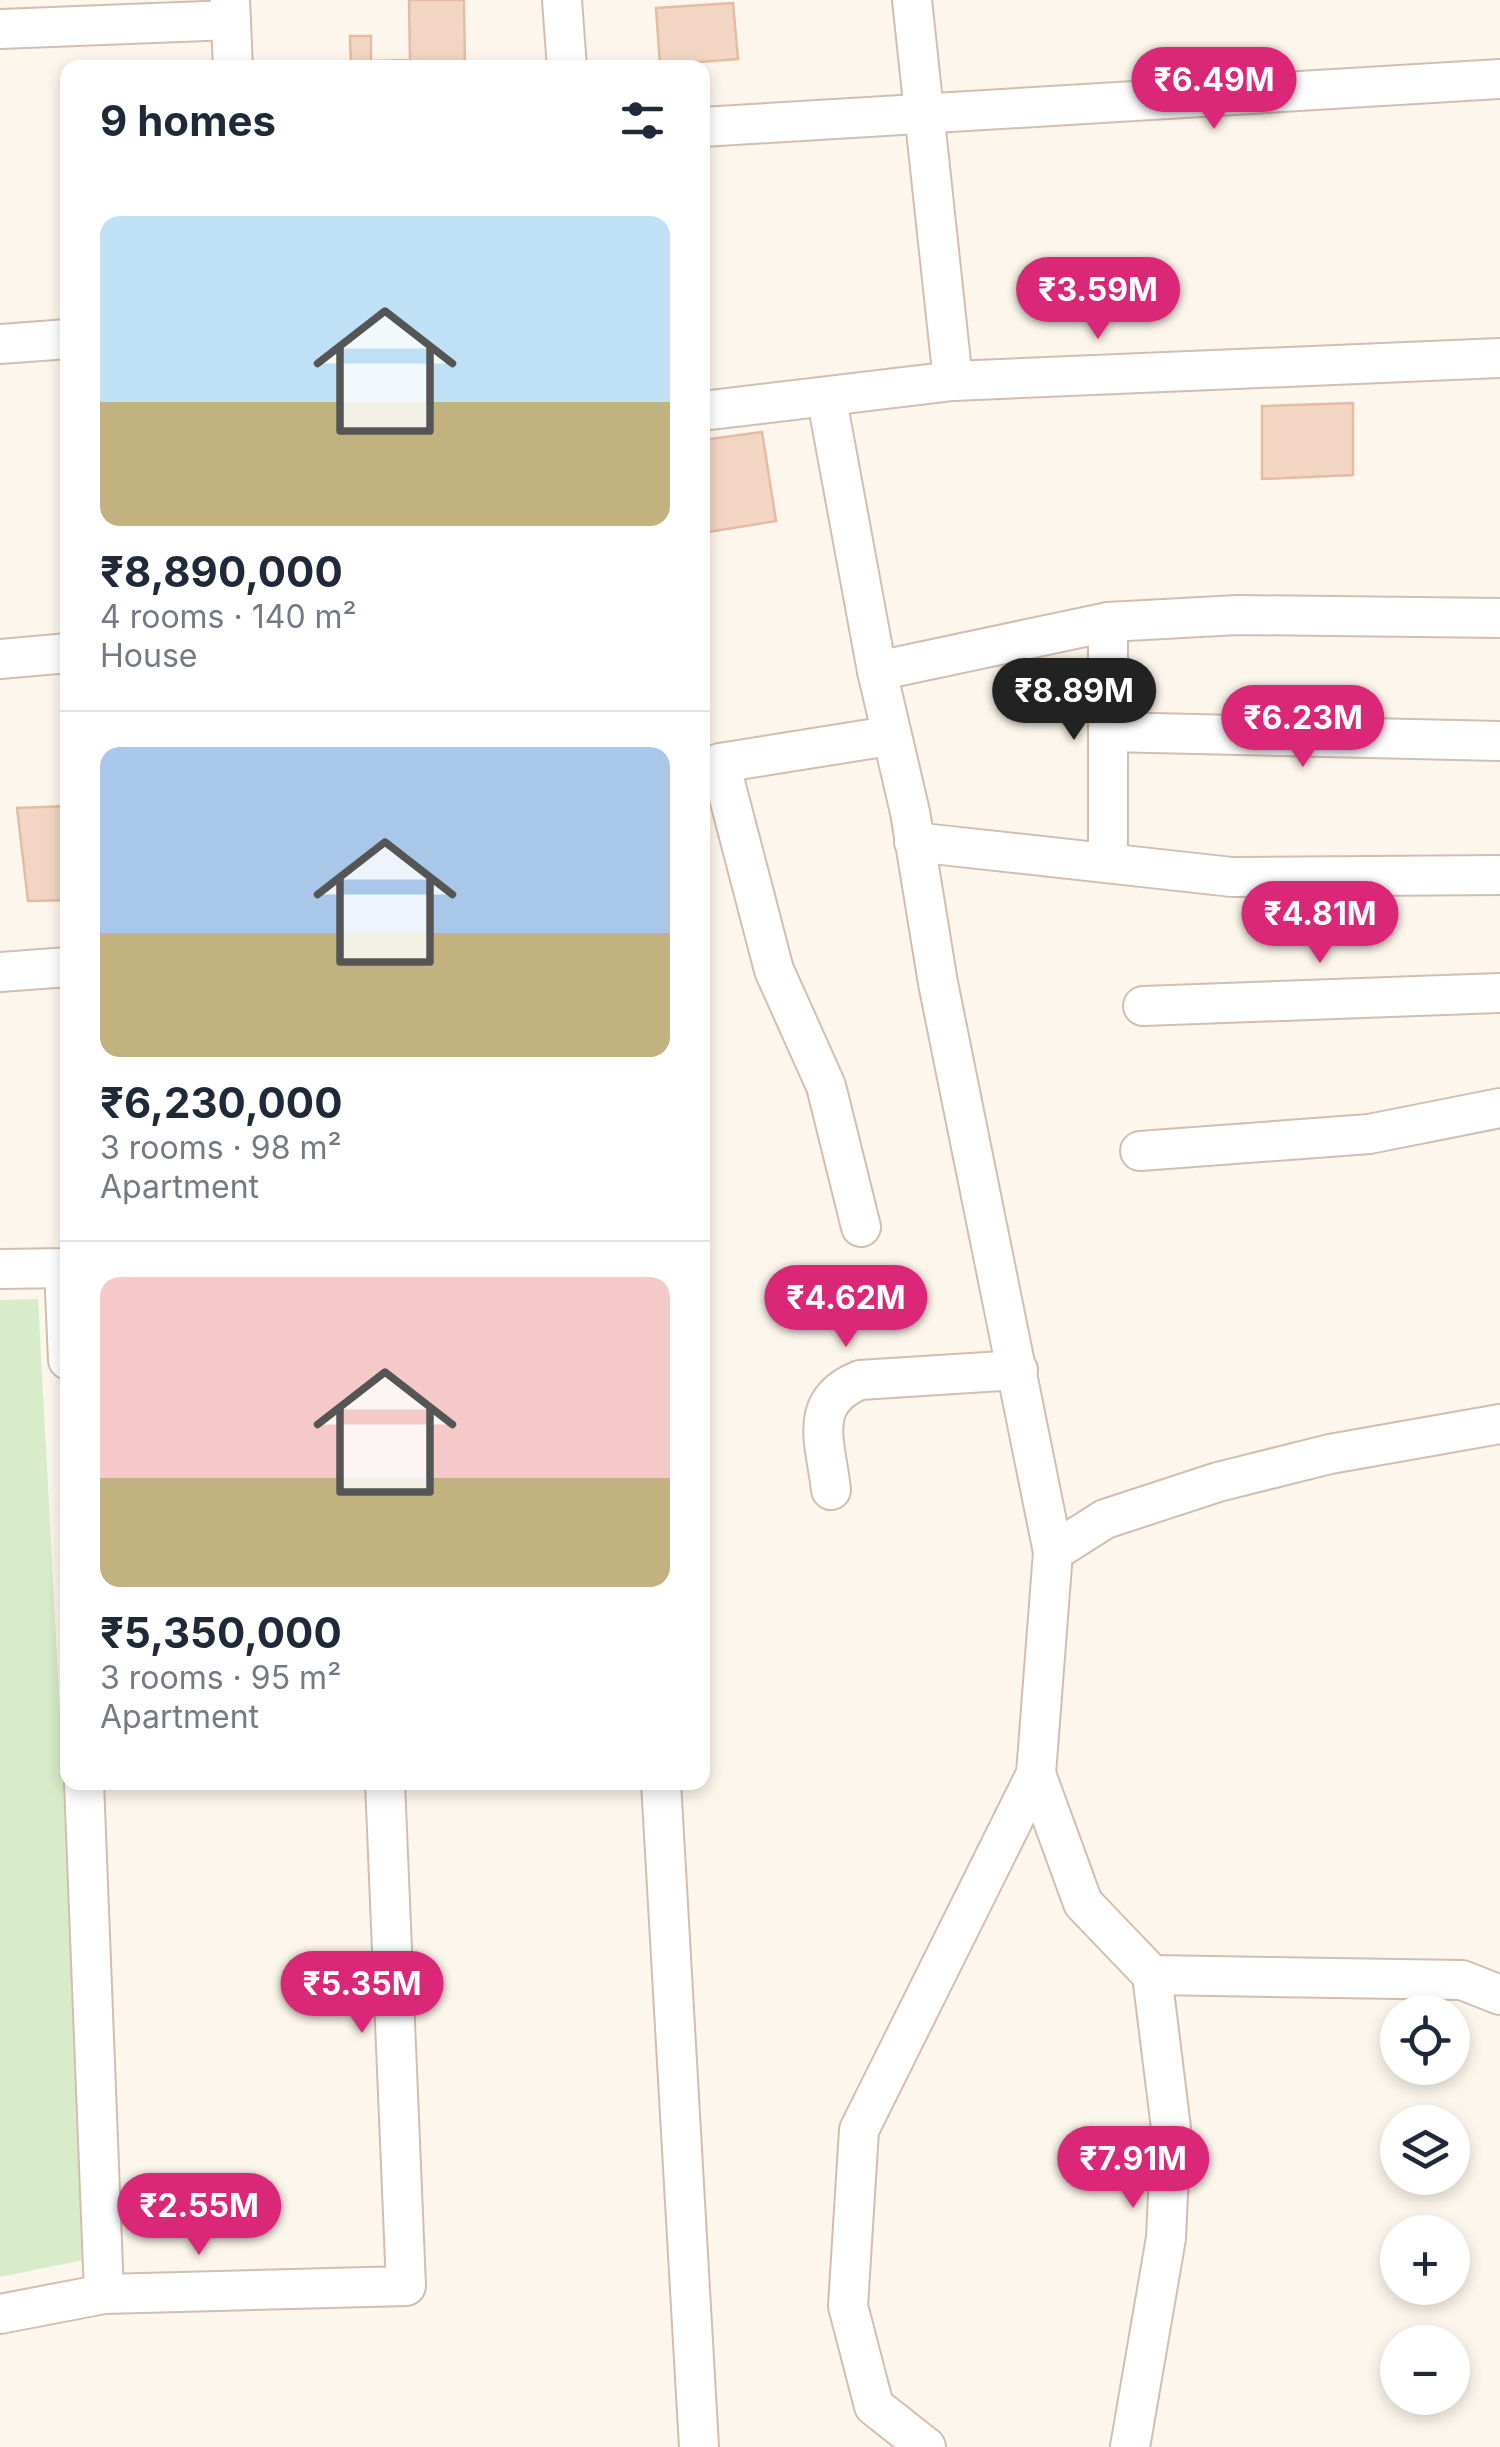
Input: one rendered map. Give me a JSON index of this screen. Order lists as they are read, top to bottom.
{
  "page": {
    "price": [
      "₹6.49M",
      "₹3.59M",
      "₹8.89M",
      "₹6.23M",
      "₹4.81M",
      "₹4.62M",
      "₹5.35M",
      "₹7.91M",
      "₹2.55M"
    ],
    "heading": "9 homes",
    "list": [
      {
        "name": "₹8,890,000",
        "note": "4 rooms · 140 m² · House"
      },
      {
        "name": "₹6,230,000",
        "note": "3 rooms · 98 m² · Apartment"
      },
      {
        "name": "₹5,350,000",
        "note": "3 rooms · 95 m² · Apartment"
      }
    ],
    "map_buttons": ["+", "−"]
  }
}
